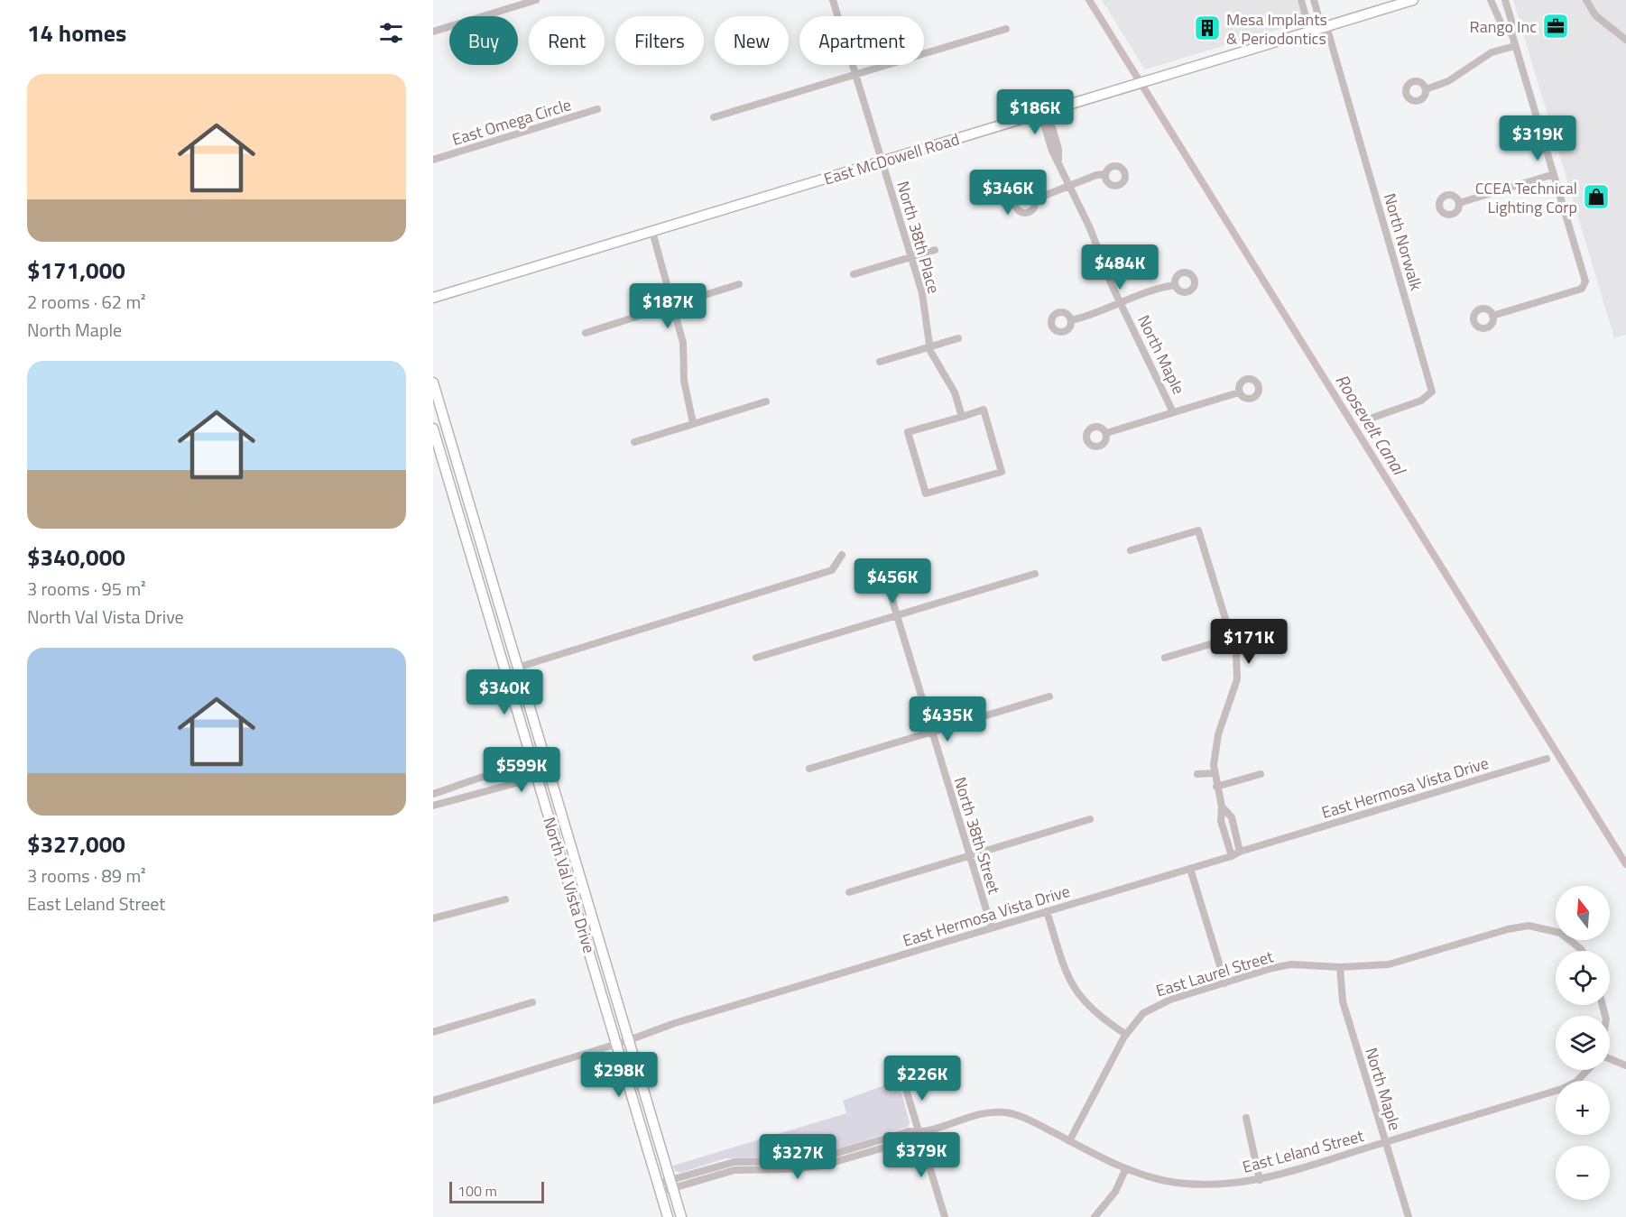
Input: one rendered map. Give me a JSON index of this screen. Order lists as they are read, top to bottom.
{
  "streets": {
    "main road": ["East McDowell Road", "North Val Vista Drive"],
    "street": [
      "East Omega Circle",
      "North 38th Place",
      "North Norwalk",
      "North Maple",
      "East Hermosa Vista Drive",
      "North 38th Street",
      "East Laurel Street",
      "East Leland Street"
    ]
  },
  "crossings": [
    ["East McDowell Road", "North 38th Place"],
    ["East McDowell Road", "North Norwalk"],
    ["East McDowell Road", "North Maple"],
    ["North Maple", "East Laurel Street"],
    ["North Maple", "East Leland Street"],
    ["East Hermosa Vista Drive", "North 38th Street"],
    ["East Hermosa Vista Drive", "North Val Vista Drive"],
    ["North Val Vista Drive", "East Leland Street"],
    ["East Laurel Street", "East Leland Street"]
  ],
  "water": ["Roosevelt Canal"],
  "places": {
    "office": ["Rango Inc"],
    "building": ["Mesa Implants & Periodontics"],
    "shop": ["CCEA Technical Lighting Corp"]
  },
  "scale_bar": "100 m",
  "north": "top",
  "page": {
    "heading": "14 homes",
    "chip": [
      "Buy",
      "Rent",
      "Filters",
      "New",
      "Apartment"
    ],
    "list": [
      {
        "name": "$171,000",
        "note": "2 rooms · 62 m² · North Maple"
      },
      {
        "name": "$340,000",
        "note": "3 rooms · 95 m² · North Val Vista Drive"
      },
      {
        "name": "$327,000",
        "note": "3 rooms · 89 m² · East Leland Street"
      }
    ],
    "price": [
      "$186K",
      "$319K",
      "$346K",
      "$484K",
      "$187K",
      "$456K",
      "$171K",
      "$340K",
      "$435K",
      "$599K",
      "$298K",
      "$226K",
      "$379K",
      "$327K"
    ],
    "map_buttons": ["+", "−"],
    "scale": "100 m"
  }
}
